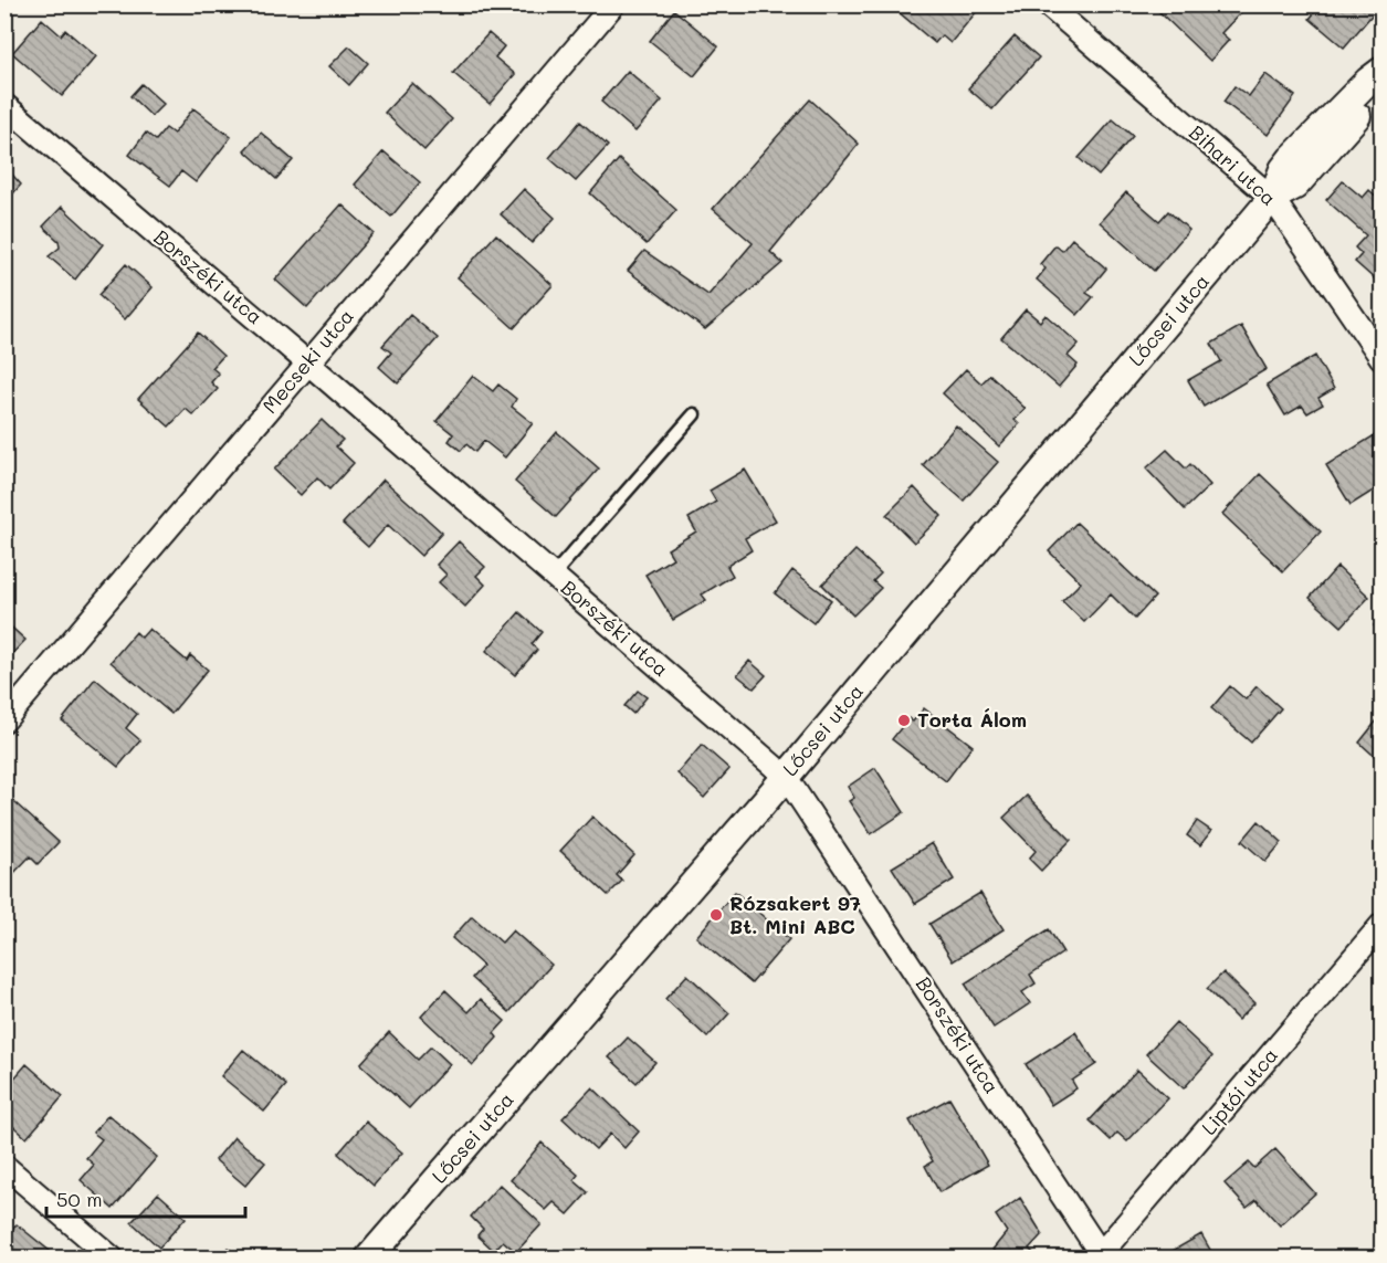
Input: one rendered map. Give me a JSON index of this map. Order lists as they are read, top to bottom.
{
  "streets": {
    "street": [
      "Bihari utca",
      "Borszéki utca",
      "Lőcsei utca",
      "Mecseki utca",
      "Liptói utca"
    ]
  },
  "crossings": [
    ["Bihari utca", "Lőcsei utca"],
    ["Borszéki utca", "Lőcsei utca"],
    ["Borszéki utca", "Mecseki utca"],
    ["Borszéki utca", "Liptói utca"]
  ],
  "places": ["Torta Álom", "Rózsakert 97 Bt. Mini ABC"],
  "scale_bar": "50 m"
}
